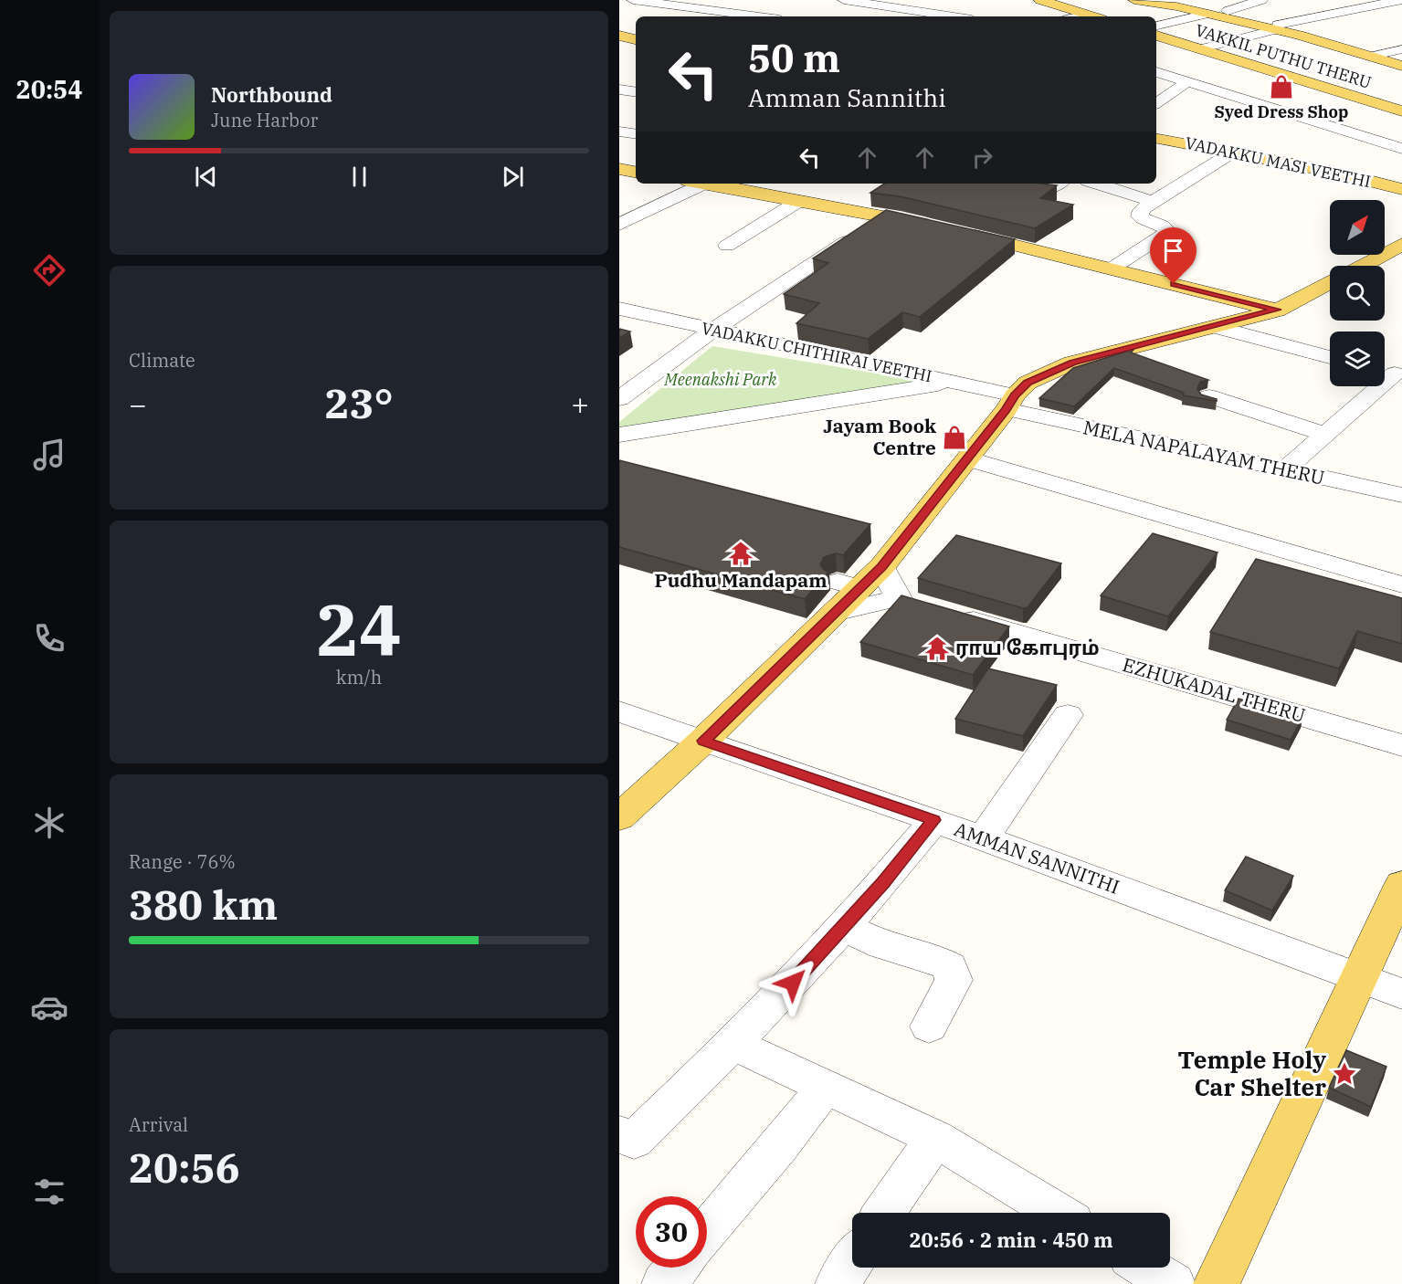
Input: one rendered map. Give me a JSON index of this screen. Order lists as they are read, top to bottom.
{
  "streets": {
    "main road": ["VAKKIL PUTHU THERU", "VADAKKU MASI VEETHI"],
    "street": [
      "VADAKKU CHITHIRAI VEETHI",
      "MELA NAPALAYAM THERU",
      "EZHUKADAL THERU",
      "AMMAN SANNITHI"
    ]
  },
  "crossings": [
    ["VADAKKU CHITHIRAI VEETHI", "MELA NAPALAYAM THERU"]
  ],
  "parks": ["Meenakshi Park"],
  "places": {
    "shop": ["Syed Dress Shop", "Jayam Book Centre"],
    "temple": ["Pudhu Mandapam", "ராய கோபுரம்"],
    "place": ["Temple Holy Car Shelter"]
  },
  "north": "top right",
  "page": {
    "tabs": "20:54",
    "turn": ["50 m", "Amman Sannithi"],
    "song": ["Northbound", "June Harbor"],
    "tile": [
      "Climate",
      ["24", "km/h"],
      ["Range · 76%", "380 km"],
      ["Arrival", "20:56"]
    ],
    "heat": ["−", "23°", "+"],
    "limit": "30",
    "trip": "20:56 · 2 min · 450 m"
  }
}
